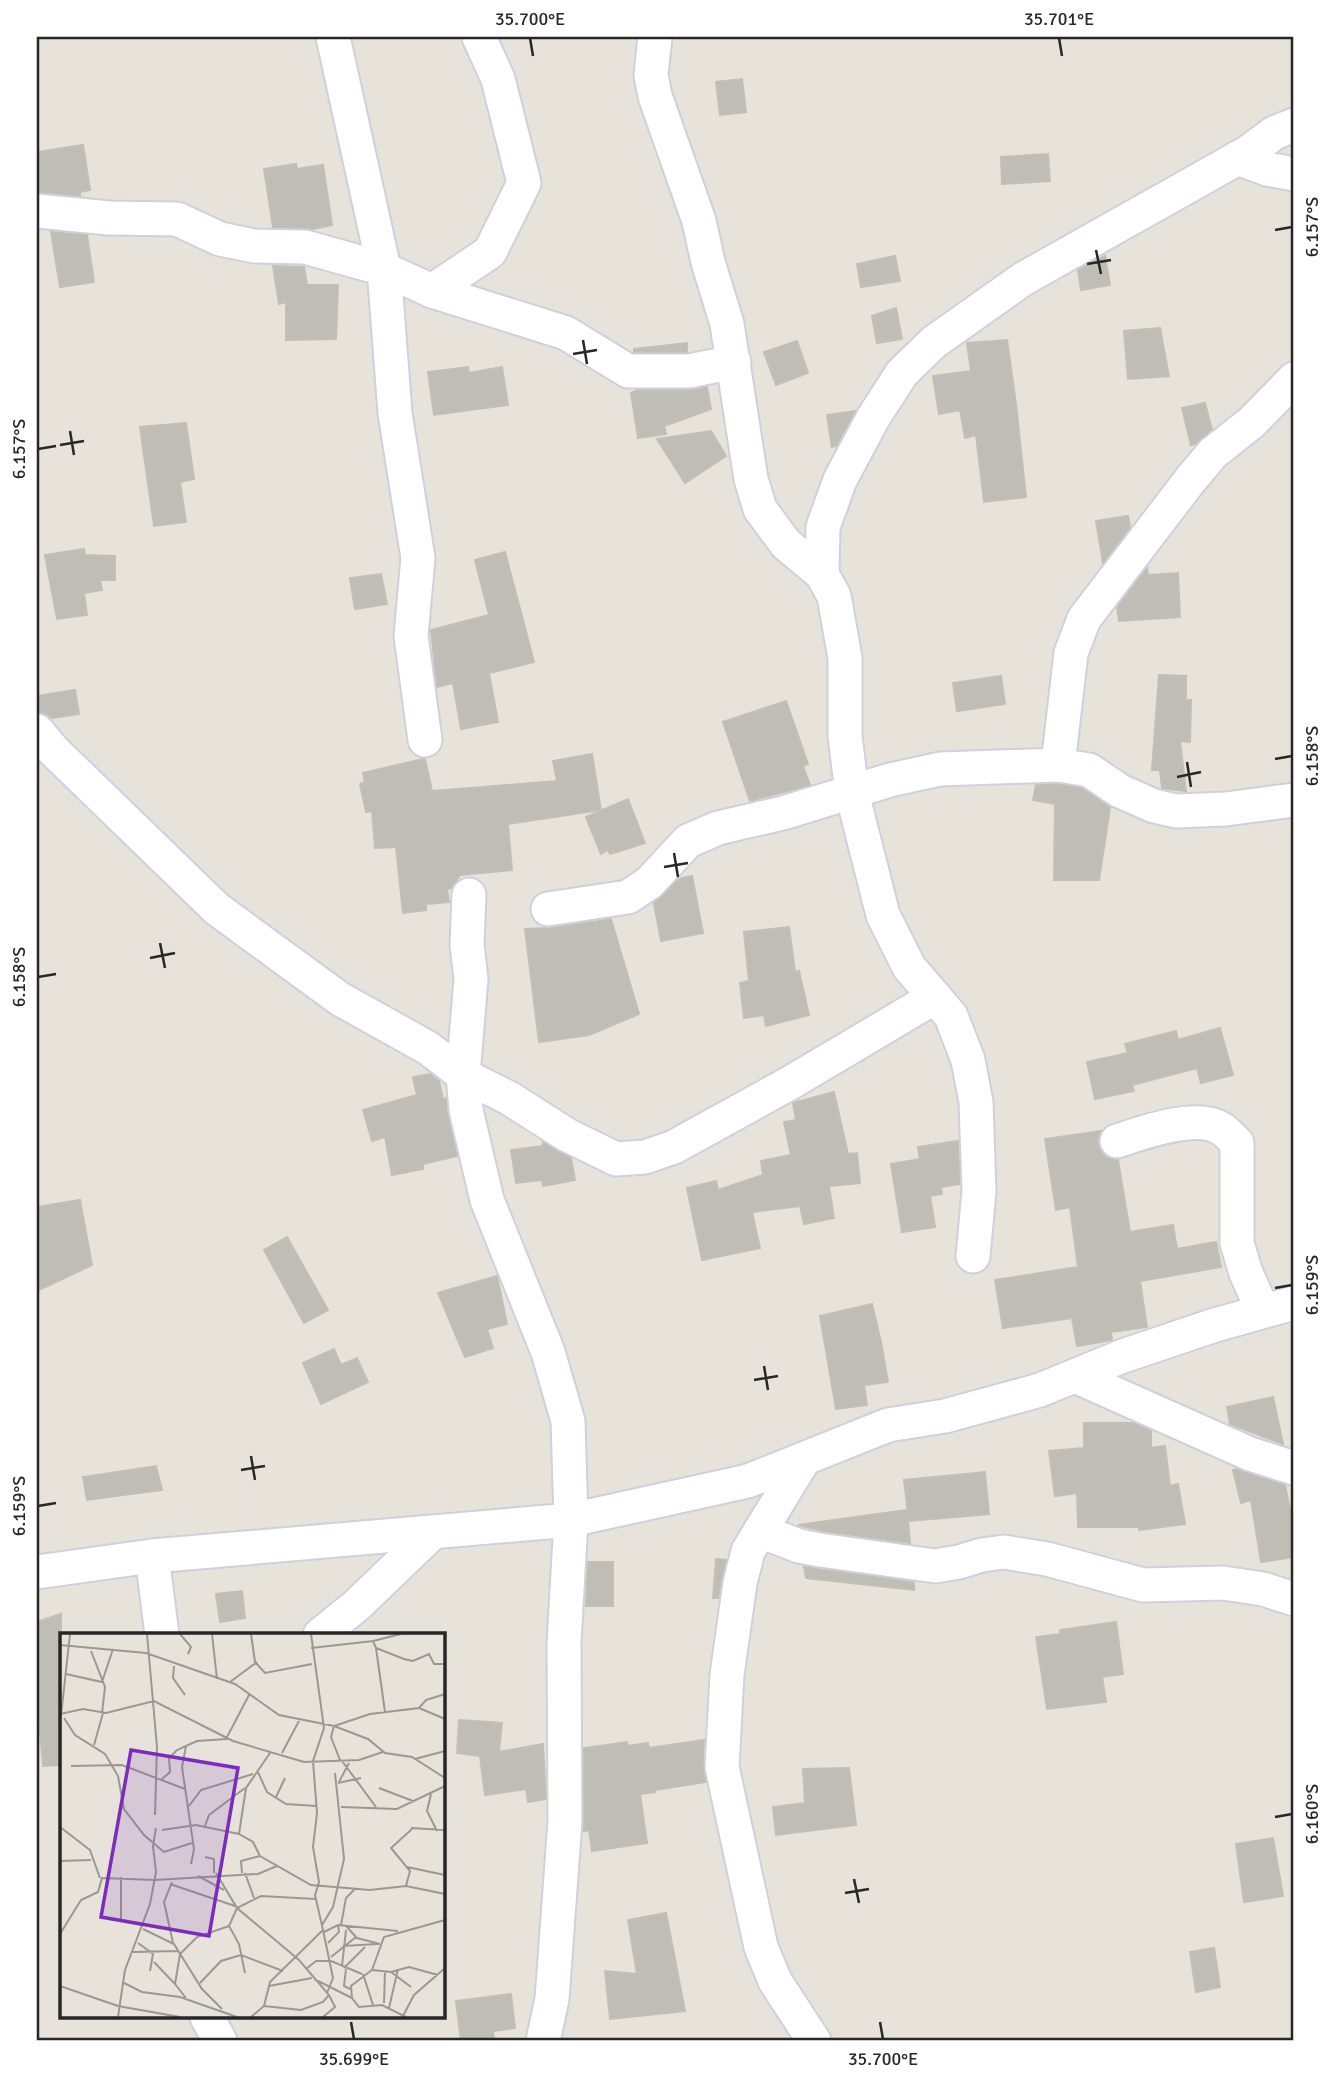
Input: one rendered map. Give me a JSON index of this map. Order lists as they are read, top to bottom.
{
  "coordinates": [
    "35.700°E",
    "35.701°E",
    "6.157°S",
    "6.158°S",
    "6.159°S",
    "6.160°S",
    "35.699°E"
  ]
}
